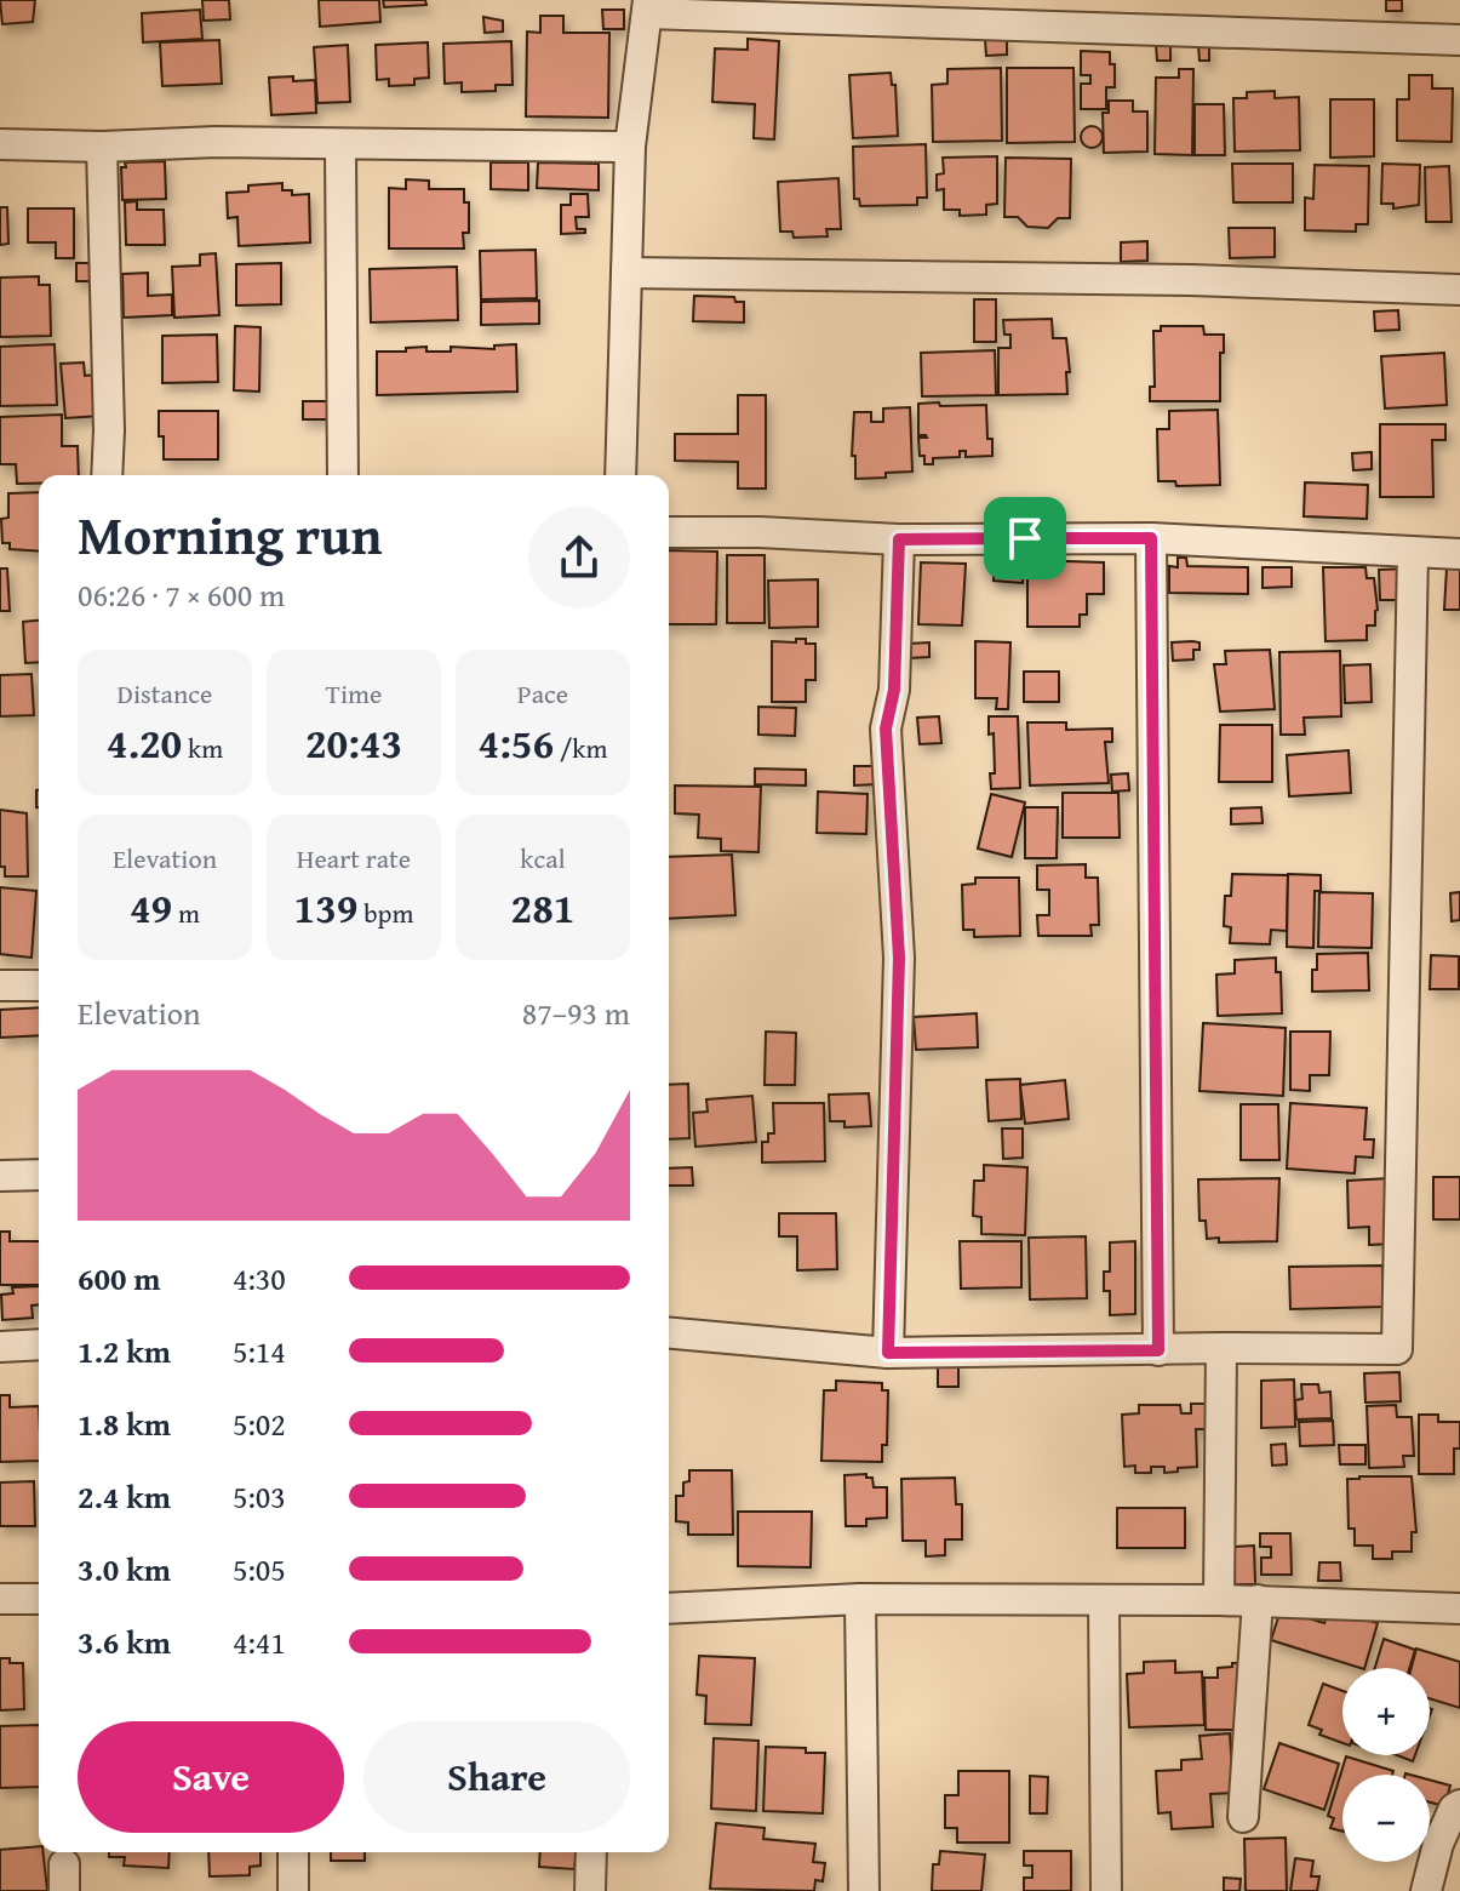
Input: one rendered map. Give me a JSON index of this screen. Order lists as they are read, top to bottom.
{
  "page": {
    "heading": ["Morning run", "06:26 · 7 × 600 m"],
    "stats": [
      ["Distance", "4.20 km"],
      ["Time", "20:43"],
      ["Pace", "4:56 /km"],
      ["Elevation", "49 m"],
      ["Heart rate", "139 bpm"],
      ["kcal", "281"]
    ],
    "chart": ["Elevation", "87–93 m"],
    "list": [
      {
        "name": "600 m",
        "note": "4:30"
      },
      {
        "name": "1.2 km",
        "note": "5:14"
      },
      {
        "name": "1.8 km",
        "note": "5:02"
      },
      {
        "name": "2.4 km",
        "note": "5:03"
      },
      {
        "name": "3.0 km",
        "note": "5:05"
      },
      {
        "name": "3.6 km",
        "note": "4:41"
      }
    ],
    "map_buttons": ["+", "−"],
    "buttons": ["Save", "Share"]
  }
}
